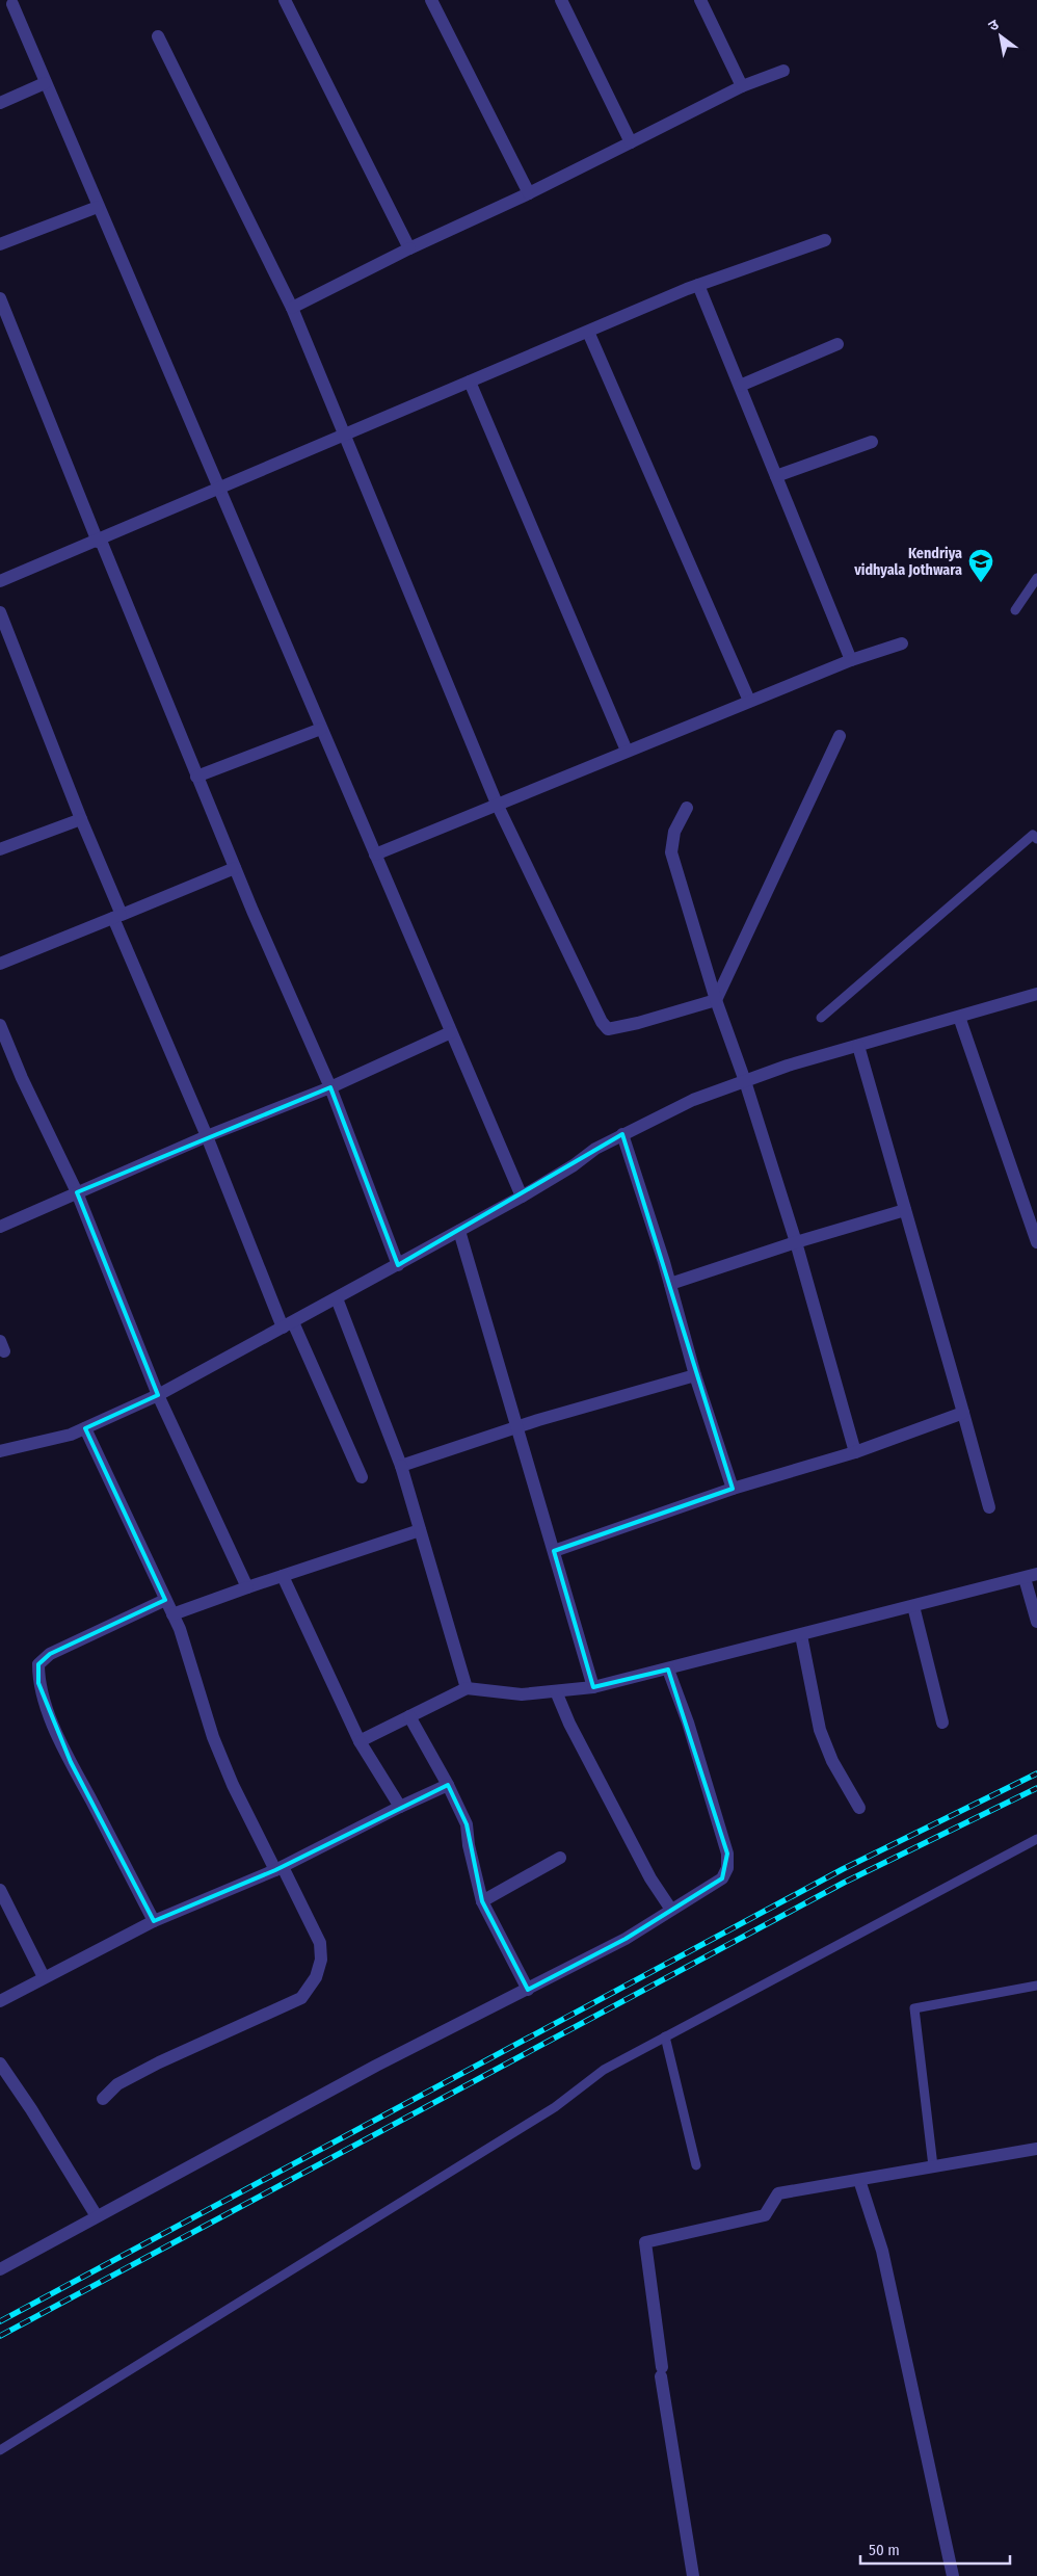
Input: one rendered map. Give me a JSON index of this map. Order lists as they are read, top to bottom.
{
  "places": {
    "school or university": ["Kendriya vidhyala Jothwara"]
  },
  "scale_bar": "50 m",
  "north": "top left"
}
